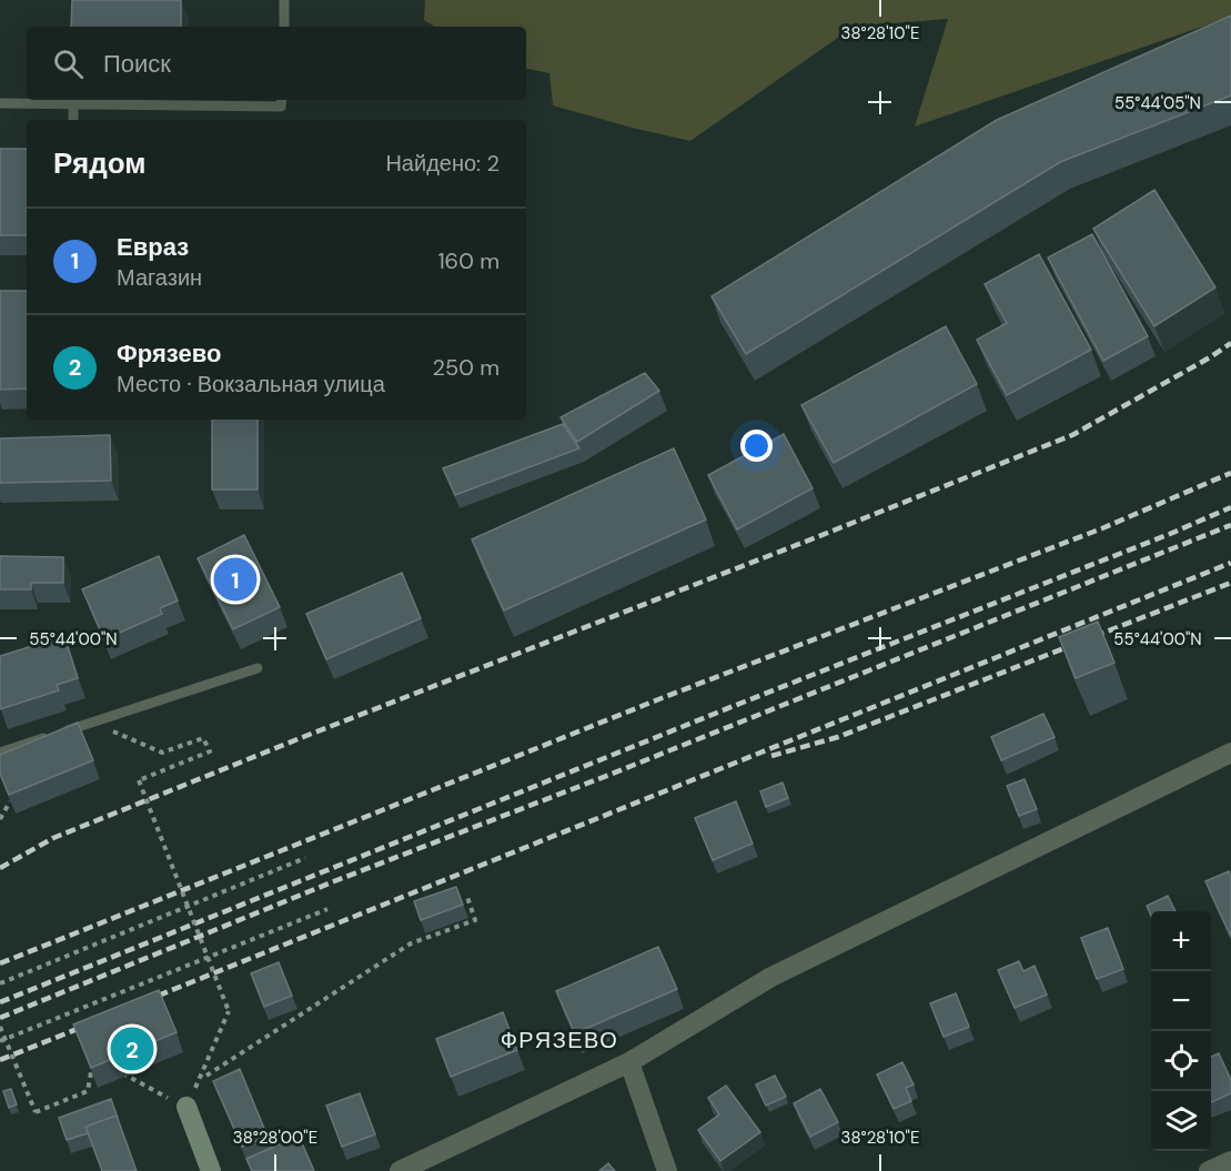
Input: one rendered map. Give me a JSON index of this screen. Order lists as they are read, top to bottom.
{
  "districts": ["ФРЯЗЕВО"],
  "page": {
    "search": "Поиск",
    "heading": ["Рядом", "Найдено: 2"],
    "list": [
      {
        "mark": "1",
        "name": "Евраз",
        "note": "Магазин",
        "value": "160 m"
      },
      {
        "mark": "2",
        "name": "Фрязево",
        "note": "Место · Вокзальная улица",
        "value": "250 m"
      }
    ],
    "pins": ["1", "2"],
    "map_buttons": ["+", "−"]
  },
  "coordinates": [
    "38°28'10\"E",
    "55°44'05\"N",
    "55°44'00\"N",
    "38°28'00\"E"
  ]
}
